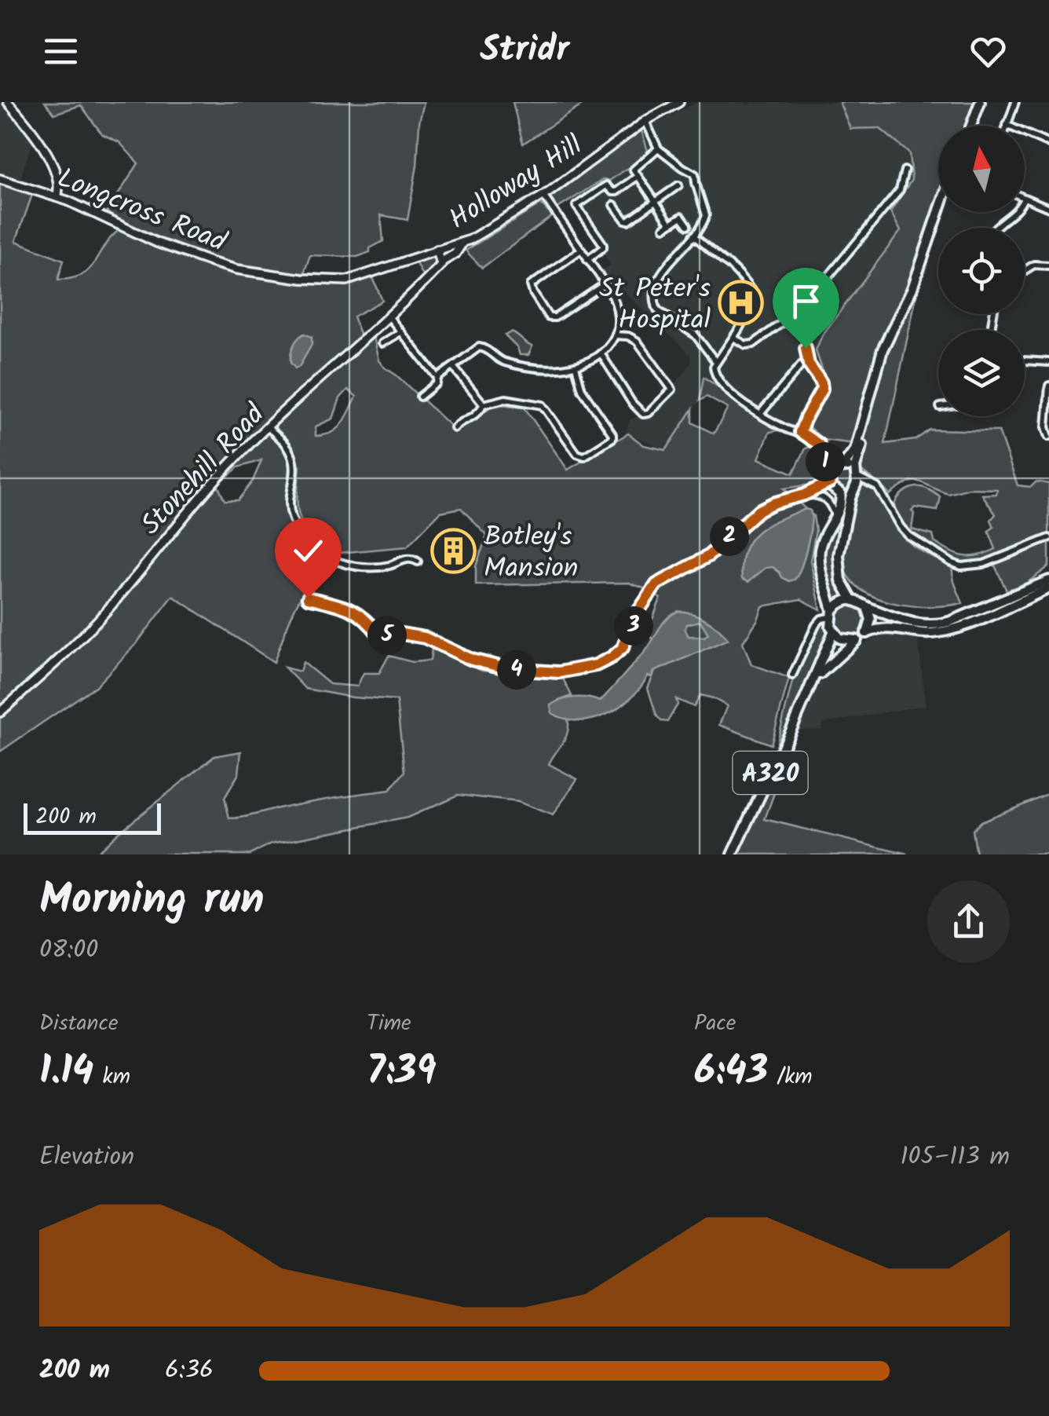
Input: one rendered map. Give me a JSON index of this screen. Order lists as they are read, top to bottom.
{
  "streets": {
    "main road": ["A320"],
    "street": ["Holloway Hill", "Longcross Road", "Stonehill Road"]
  },
  "crossings": [
    ["Holloway Hill", "Longcross Road"],
    ["Holloway Hill", "Stonehill Road"]
  ],
  "places": {
    "hospital": ["St Peter's Hospital"],
    "building": ["Botley's Mansion"]
  },
  "scale_bar": "200 m",
  "north": "top",
  "page": {
    "header": "Stridr",
    "pins": [
      "1",
      "2",
      "3",
      "5",
      "4"
    ],
    "scale": "200 m",
    "heading": ["Morning run", "08:00"],
    "stats": [
      ["Distance", "1.14 km"],
      ["Time", "7:39"],
      ["Pace", "6:43 /km"]
    ],
    "chart": ["Elevation", "105–113 m"],
    "list": [
      {
        "name": "200 m",
        "note": "6:36"
      }
    ]
  }
}
